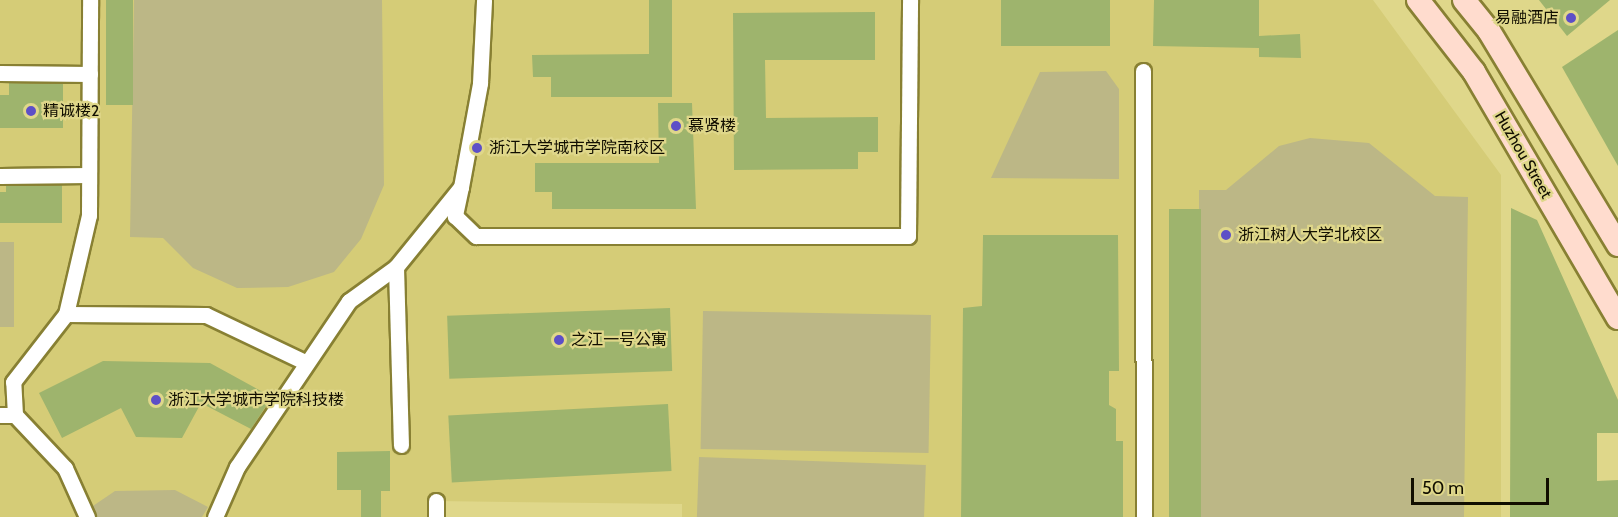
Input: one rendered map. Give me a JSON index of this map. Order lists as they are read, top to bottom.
{
  "streets": {
    "main road": ["Huzhou Street"]
  },
  "places": [
    "易融酒店",
    "精诚楼2",
    "慕贤楼",
    "浙江大学城市学院南校区",
    "浙江树人大学北校区",
    "之江一号公寓",
    "浙江大学城市学院科技楼"
  ],
  "scale_bar": "50 m"
}
